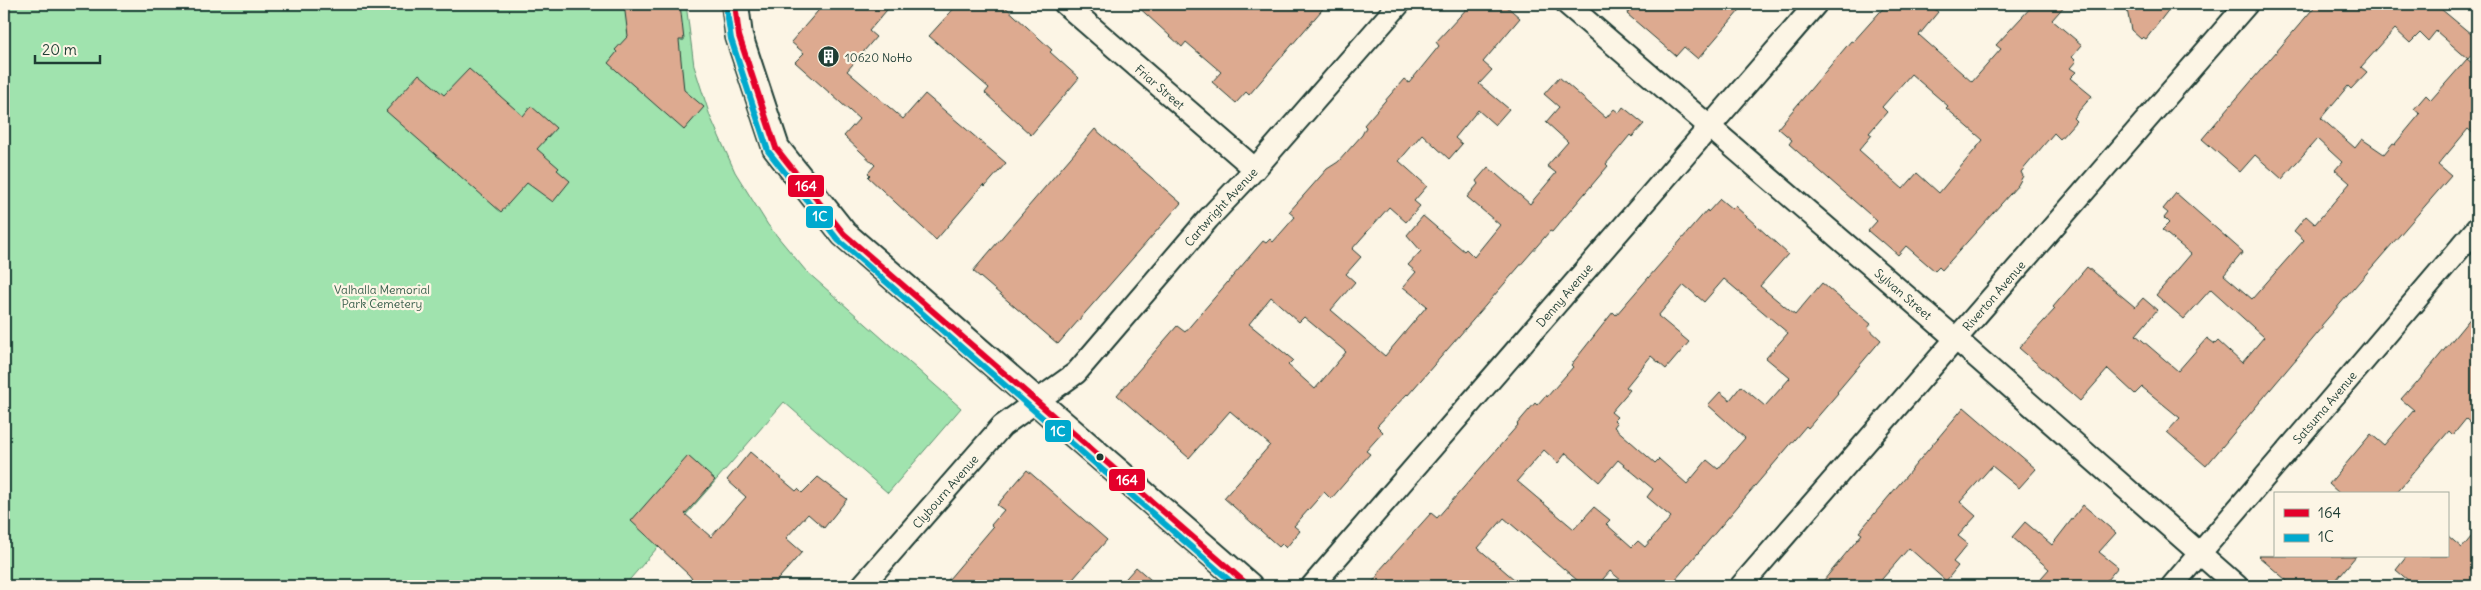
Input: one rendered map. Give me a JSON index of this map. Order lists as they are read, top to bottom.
{
  "streets": {
    "street": [
      "Friar Street",
      "Cartwright Avenue",
      "Sylvan Street",
      "Denny Avenue",
      "Riverton Avenue",
      "Satsuma Avenue",
      "Clybourn Avenue"
    ]
  },
  "crossings": [
    ["Friar Street", "Cartwright Avenue"],
    ["Cartwright Avenue", "Clybourn Avenue"],
    ["Sylvan Street", "Denny Avenue"],
    ["Sylvan Street", "Riverton Avenue"],
    ["Sylvan Street", "Satsuma Avenue"]
  ],
  "parks": ["Valhalla Memorial Park Cemetery"],
  "places": {
    "building": ["10620 NoHo"]
  },
  "lines": ["transit line 164", "transit line 1C"],
  "legend": ["164", "1C"],
  "scale_bar": "20 m"
}
